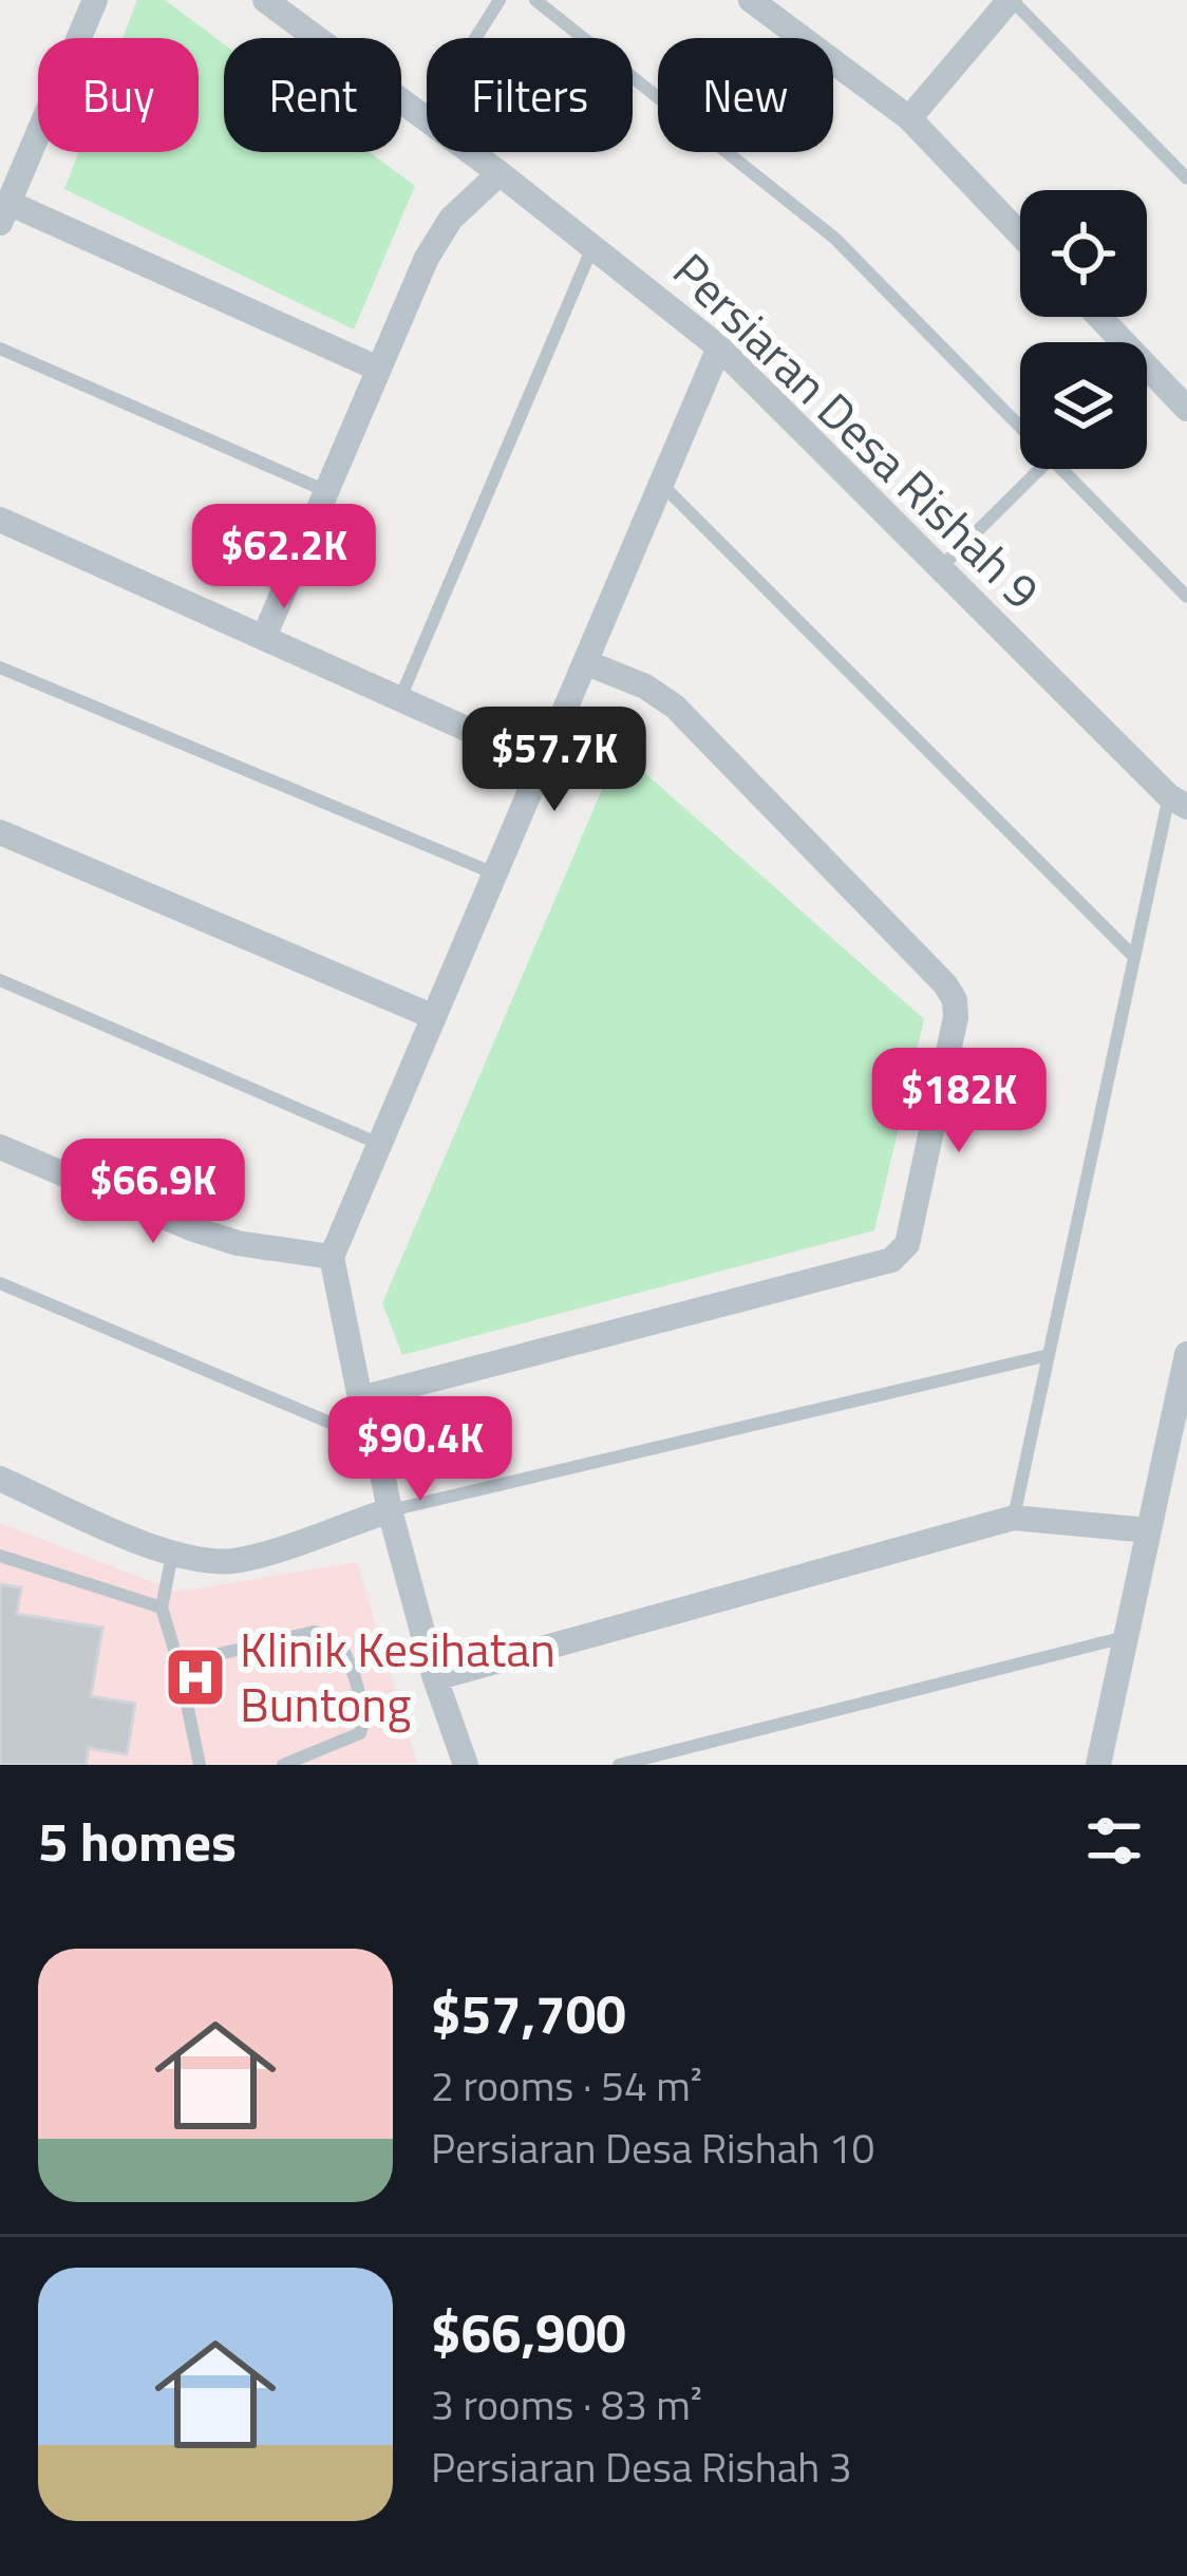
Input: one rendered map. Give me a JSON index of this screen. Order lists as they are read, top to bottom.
{
  "streets": {
    "street": ["Persiaran Desa Rishah 9"]
  },
  "places": {
    "hospital": ["Klinik Kesihatan Buntong"]
  },
  "page": {
    "chip": [
      "Buy",
      "Rent",
      "Filters",
      "New"
    ],
    "price": [
      "$62.2K",
      "$57.7K",
      "$182K",
      "$66.9K",
      "$90.4K"
    ],
    "heading": "5 homes",
    "list": [
      {
        "name": "$57,700",
        "note": "2 rooms · 54 m² · Persiaran Desa Rishah 10"
      },
      {
        "name": "$66,900",
        "note": "3 rooms · 83 m² · Persiaran Desa Rishah 3"
      }
    ]
  }
}
